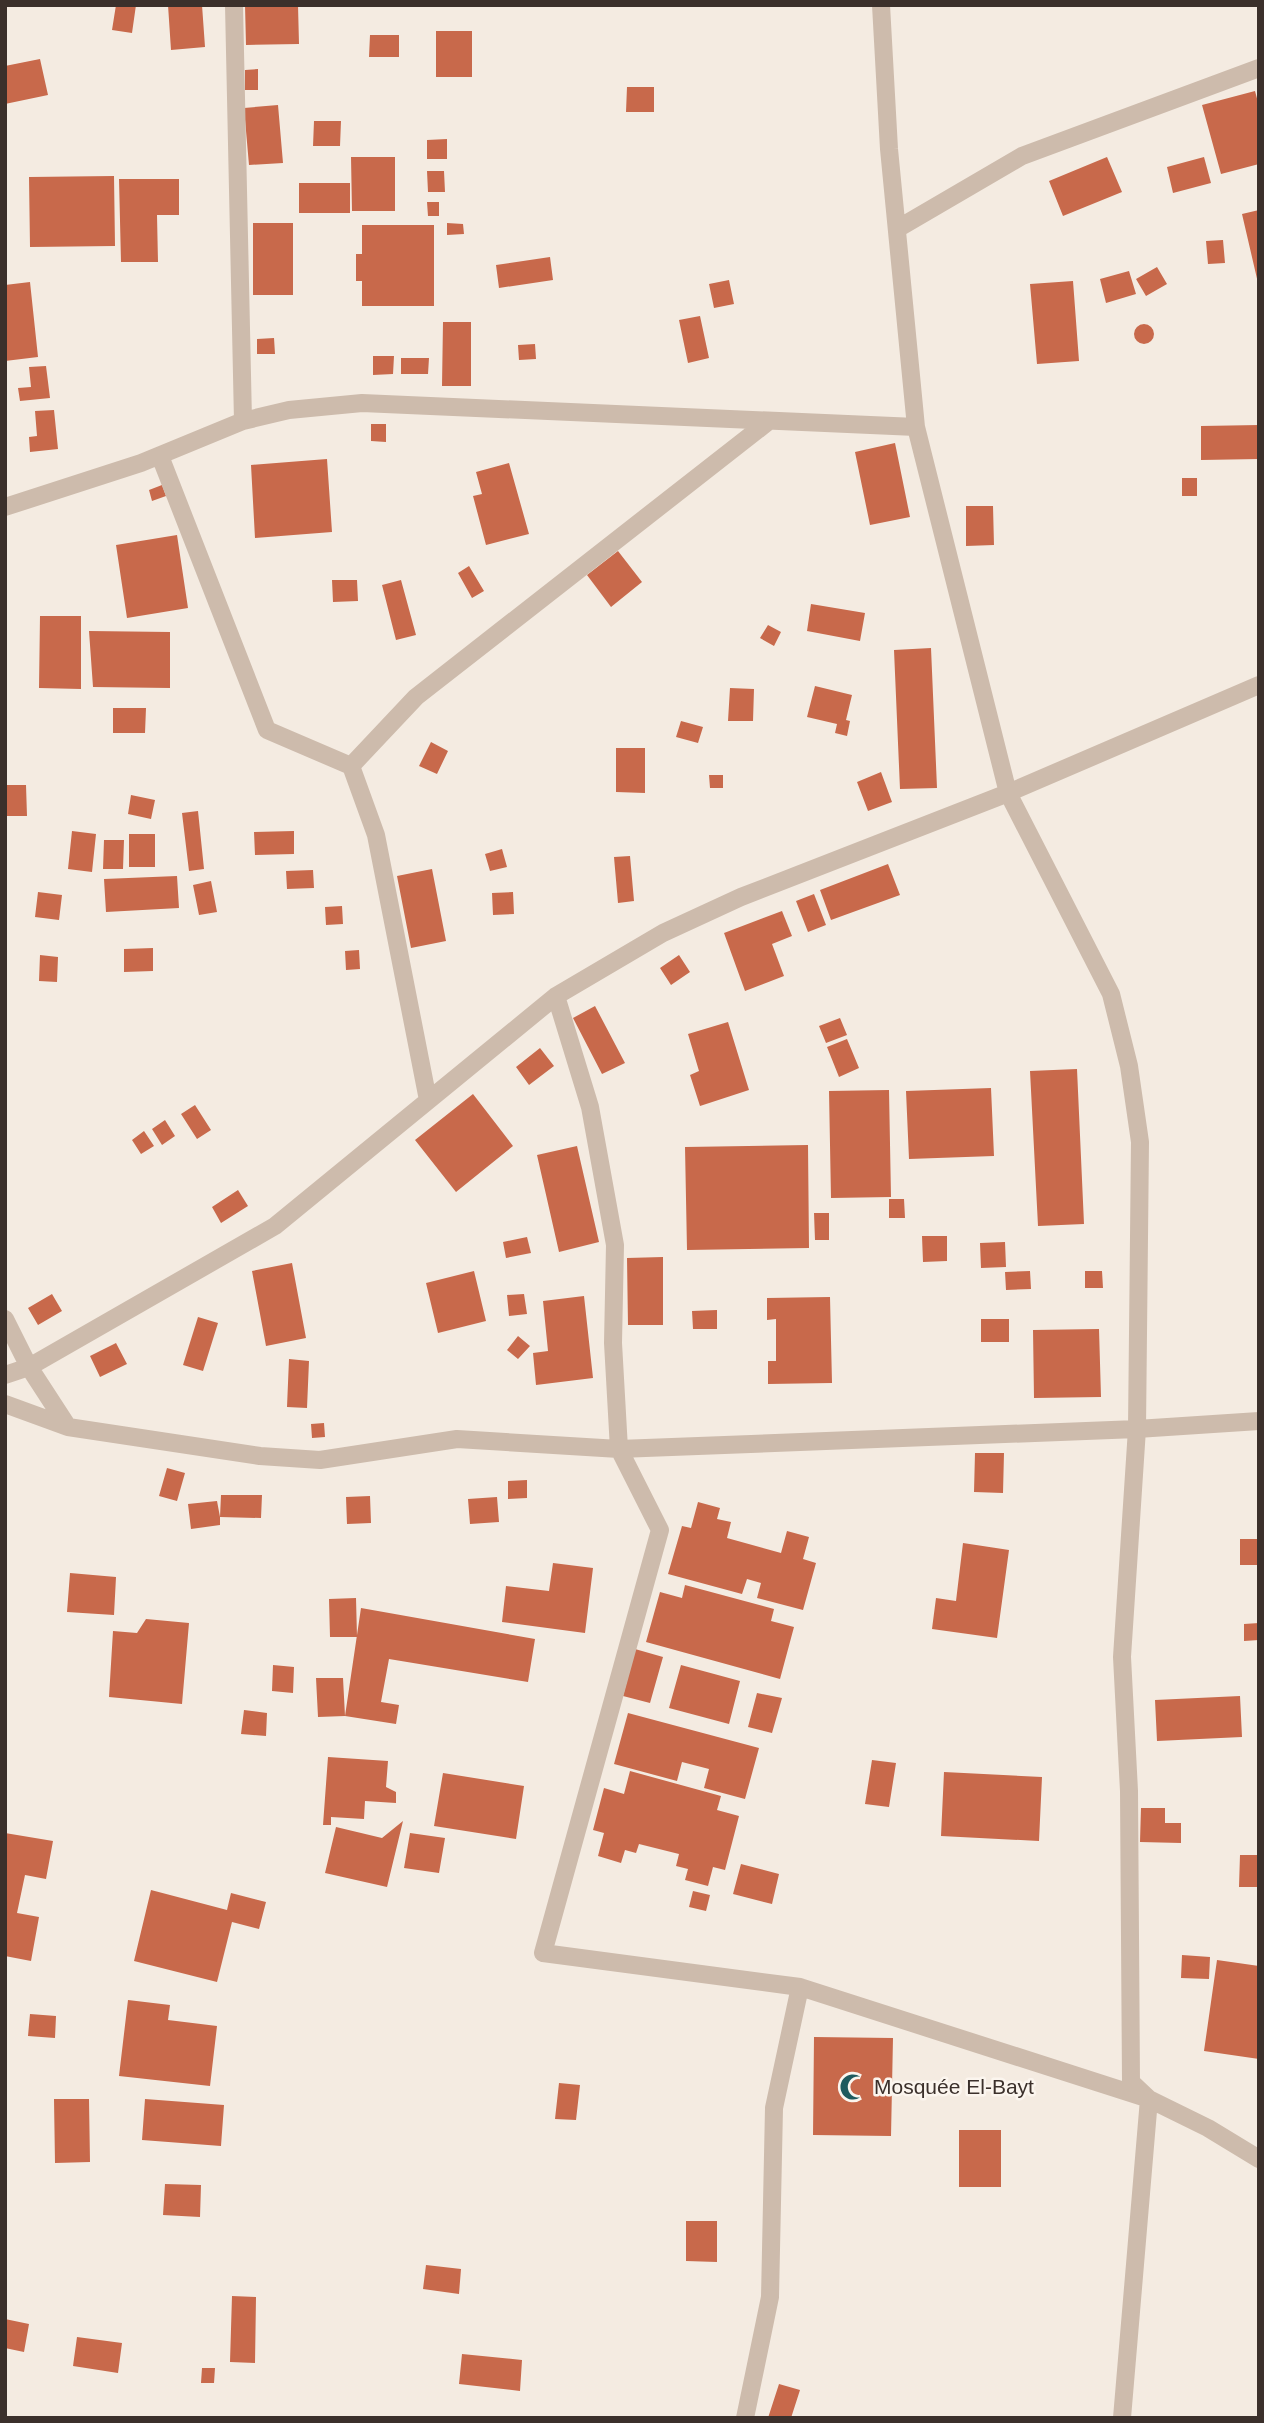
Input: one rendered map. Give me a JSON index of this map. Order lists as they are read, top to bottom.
{
  "places": {
    "mosque": ["Mosquée El-Bayt"]
  }
}
